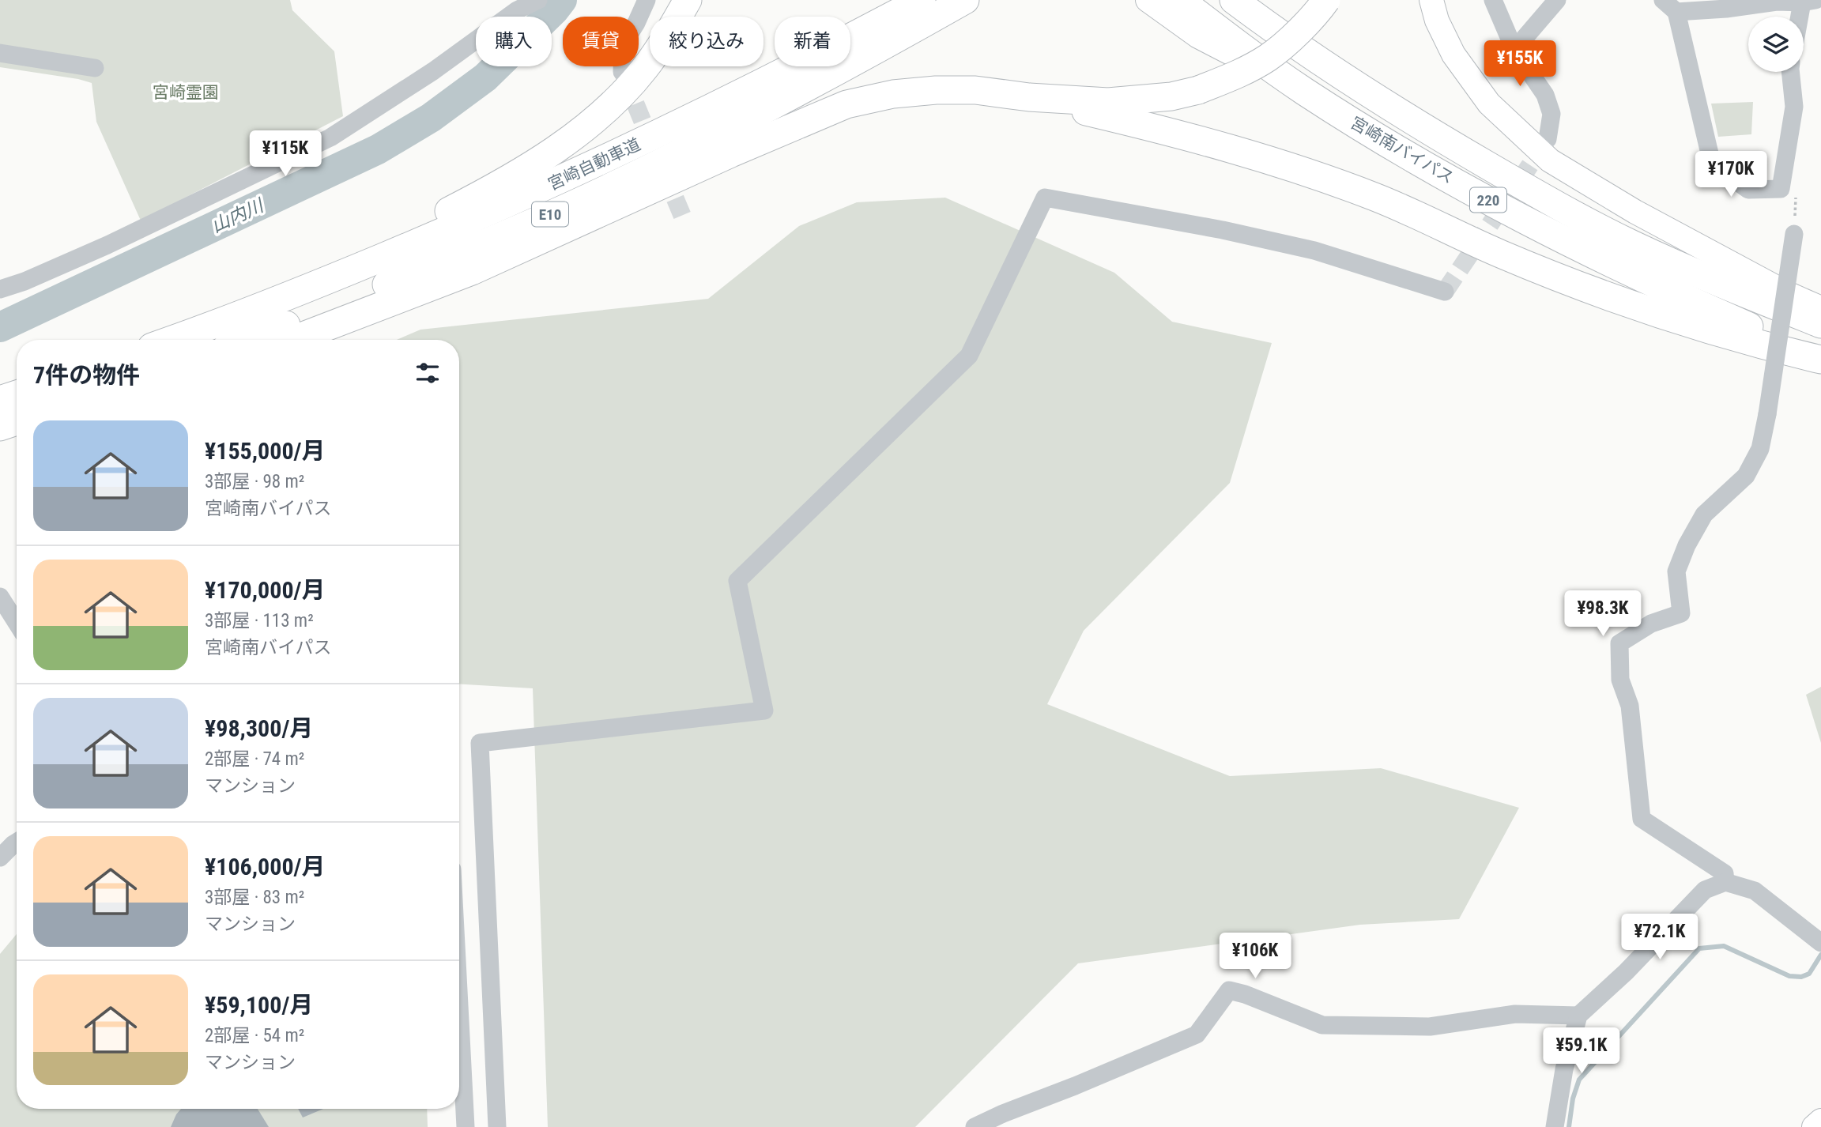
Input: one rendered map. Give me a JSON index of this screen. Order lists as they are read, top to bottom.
{
  "streets": {
    "highway": [
      "宮崎南バイパス",
      "宮崎自動車道",
      "220",
      "E10"
    ]
  },
  "water": ["山内川"],
  "parks": ["宮崎霊園"],
  "page": {
    "chip": [
      "購入",
      "賃貸",
      "絞り込み",
      "新着"
    ],
    "price": [
      "¥155K",
      "¥115K",
      "¥170K",
      "¥98.3K",
      "¥72.1K",
      "¥106K",
      "¥59.1K"
    ],
    "heading": "7件の物件",
    "list": [
      {
        "name": "¥155,000/月",
        "note": "3部屋 · 98 m² · 宮崎南バイパス"
      },
      {
        "name": "¥170,000/月",
        "note": "3部屋 · 113 m² · 宮崎南バイパス"
      },
      {
        "name": "¥98,300/月",
        "note": "2部屋 · 74 m² · マンション"
      },
      {
        "name": "¥106,000/月",
        "note": "3部屋 · 83 m² · マンション"
      },
      {
        "name": "¥59,100/月",
        "note": "2部屋 · 54 m² · マンション"
      }
    ]
  }
}
